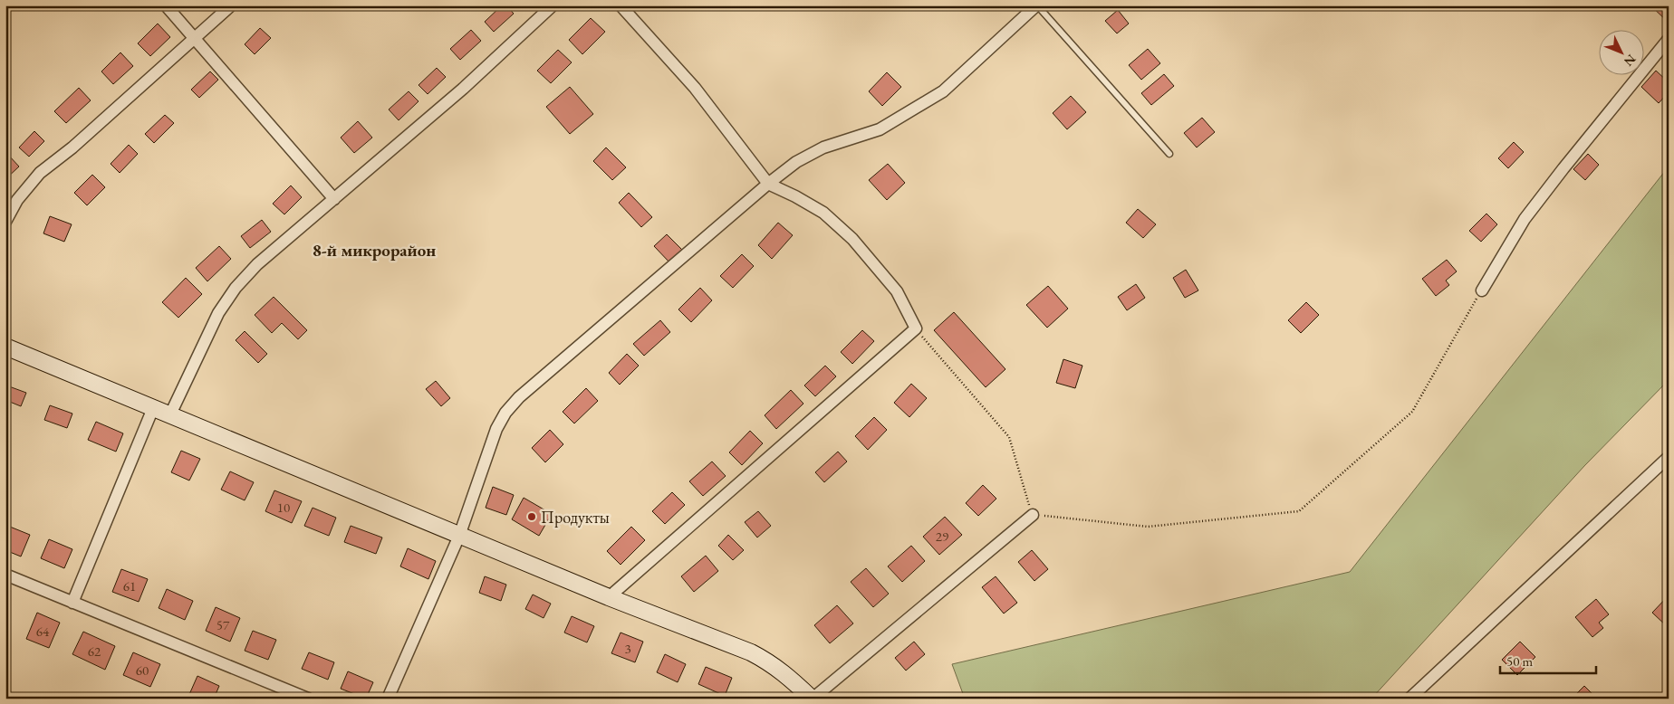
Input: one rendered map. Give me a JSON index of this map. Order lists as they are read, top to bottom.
{
  "districts": ["8-й микрорайон"],
  "places": ["Продукты"],
  "house_numbers": [
    "10",
    "29",
    "61",
    "57",
    "64",
    "3",
    "62",
    "60"
  ],
  "scale_bar": "50 m",
  "north": "bottom right"
}
